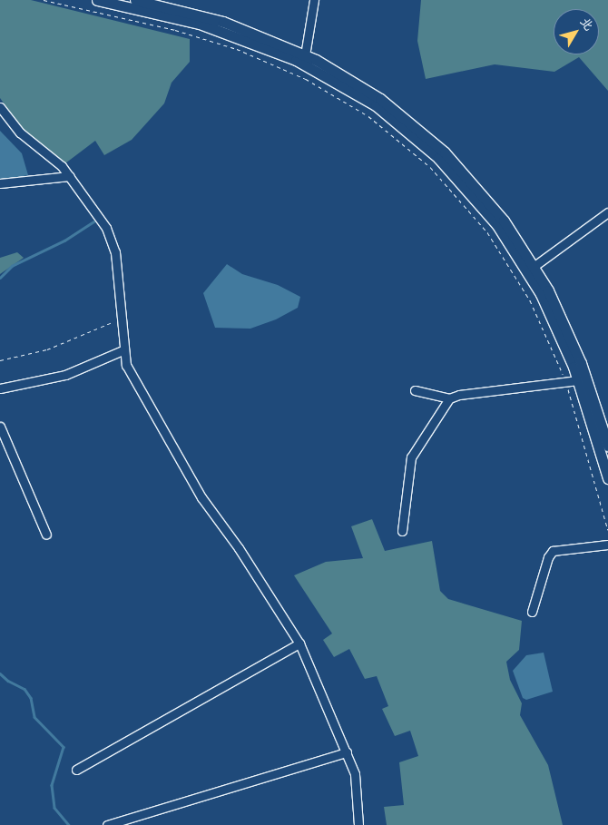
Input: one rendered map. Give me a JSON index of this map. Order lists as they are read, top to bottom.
{
  "north": "top right"
}
